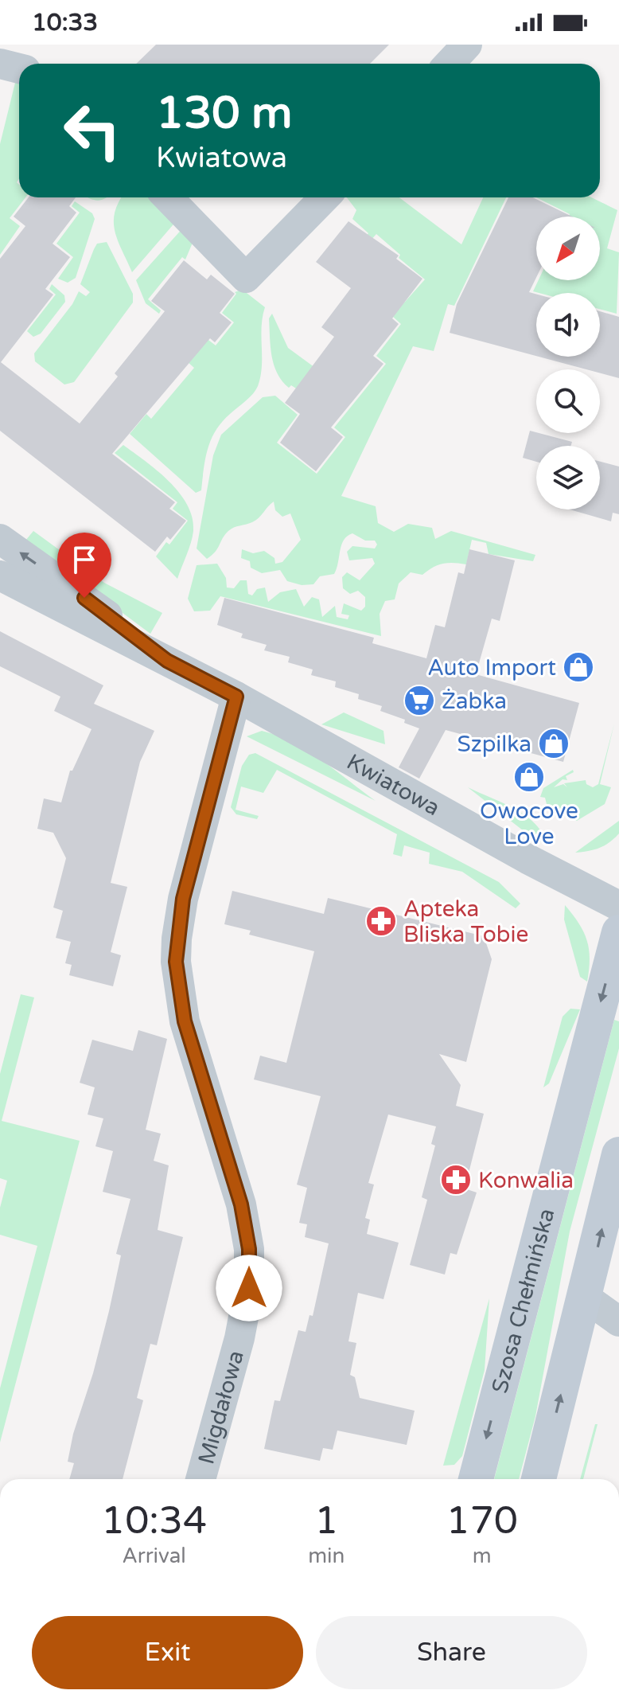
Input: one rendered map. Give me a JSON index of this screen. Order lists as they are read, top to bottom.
{
  "streets": {
    "main road": ["Szosa Chełmińska"],
    "street": ["Kwiatowa", "Migdałowa"]
  },
  "crossings": [
    ["Kwiatowa", "Migdałowa"]
  ],
  "places": {
    "shop": ["Auto Import", "Szpilka", "Owocove Love"],
    "supermarket": ["Żabka"],
    "pharmacy": ["Apteka Bliska Tobie", "Konwalia"]
  },
  "north": "bottom left",
  "page": {
    "status": "10:33",
    "turn": ["130 m", "Kwiatowa"],
    "eta": [
      "10:34",
      "Arrival",
      "1",
      "min",
      "170",
      "m"
    ],
    "buttons": ["Exit", "Share"]
  }
}
